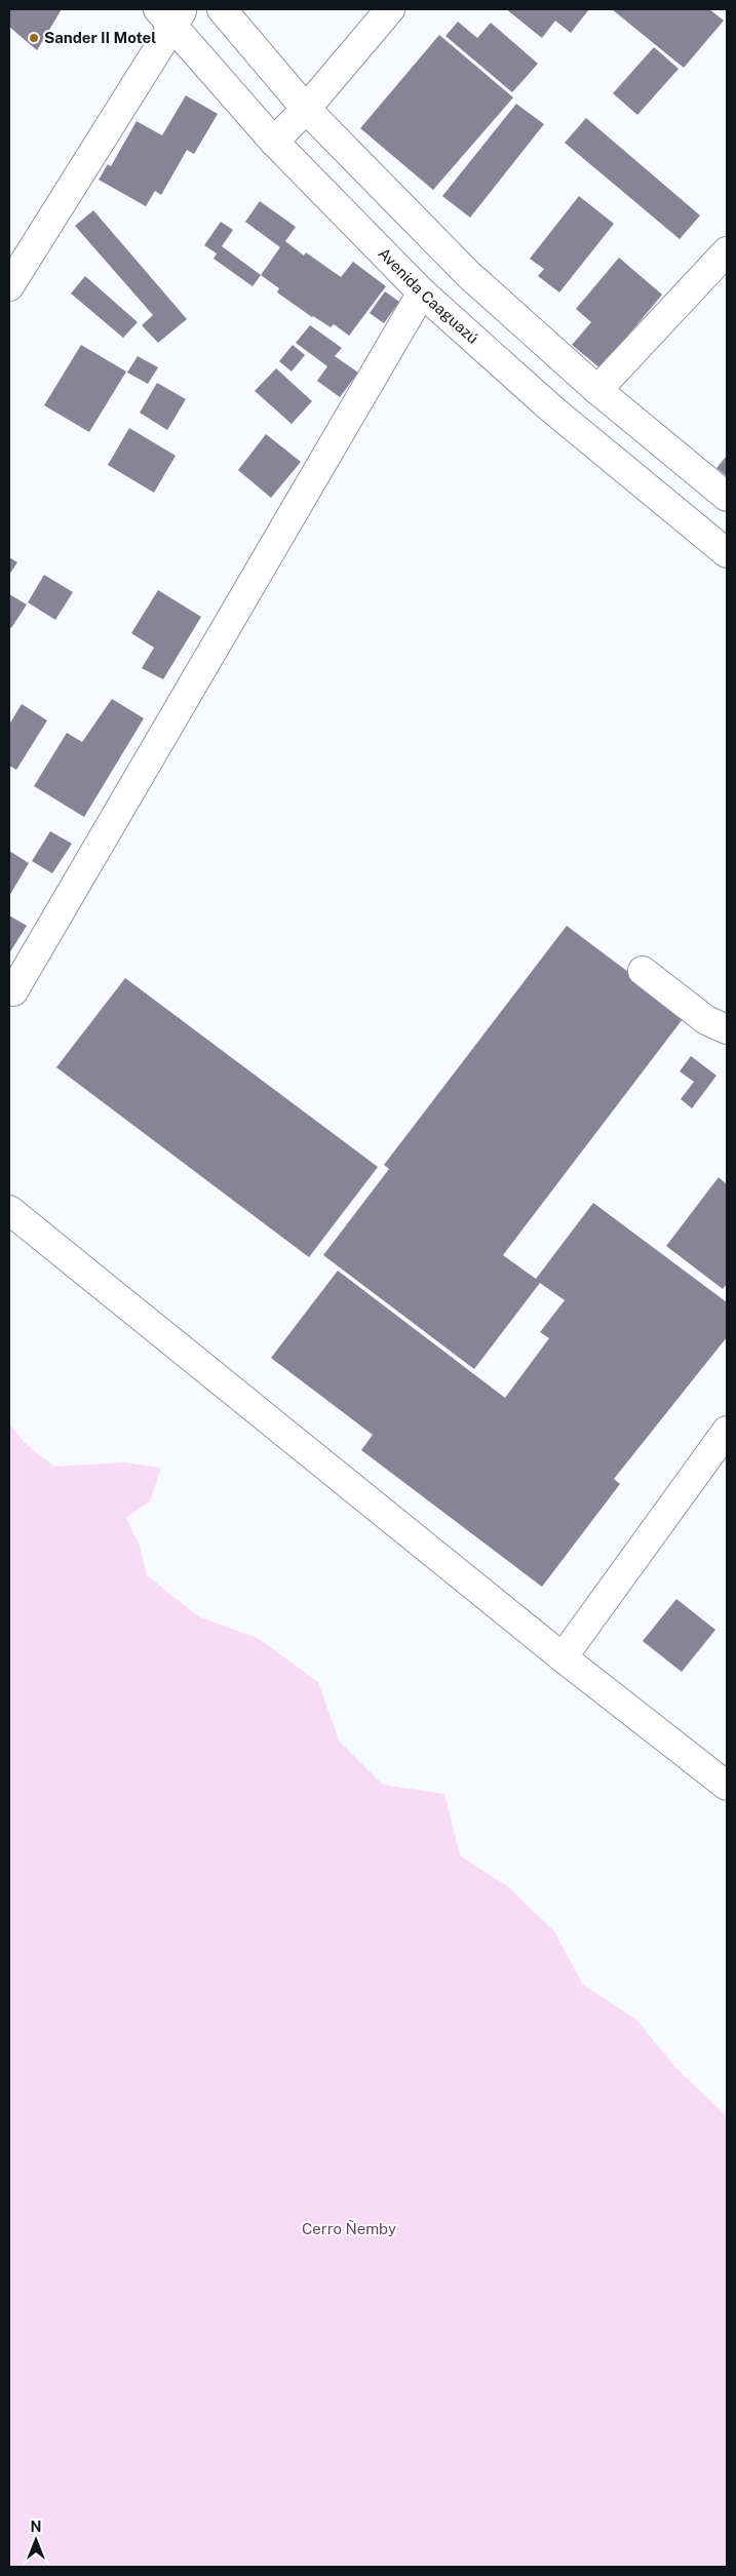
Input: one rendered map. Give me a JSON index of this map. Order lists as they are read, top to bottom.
{
  "streets": {
    "street": ["Avenida Caaguazú"]
  },
  "parks": ["Cerro Ñemby"],
  "places": ["Sander II Motel"],
  "north": "top"
}
